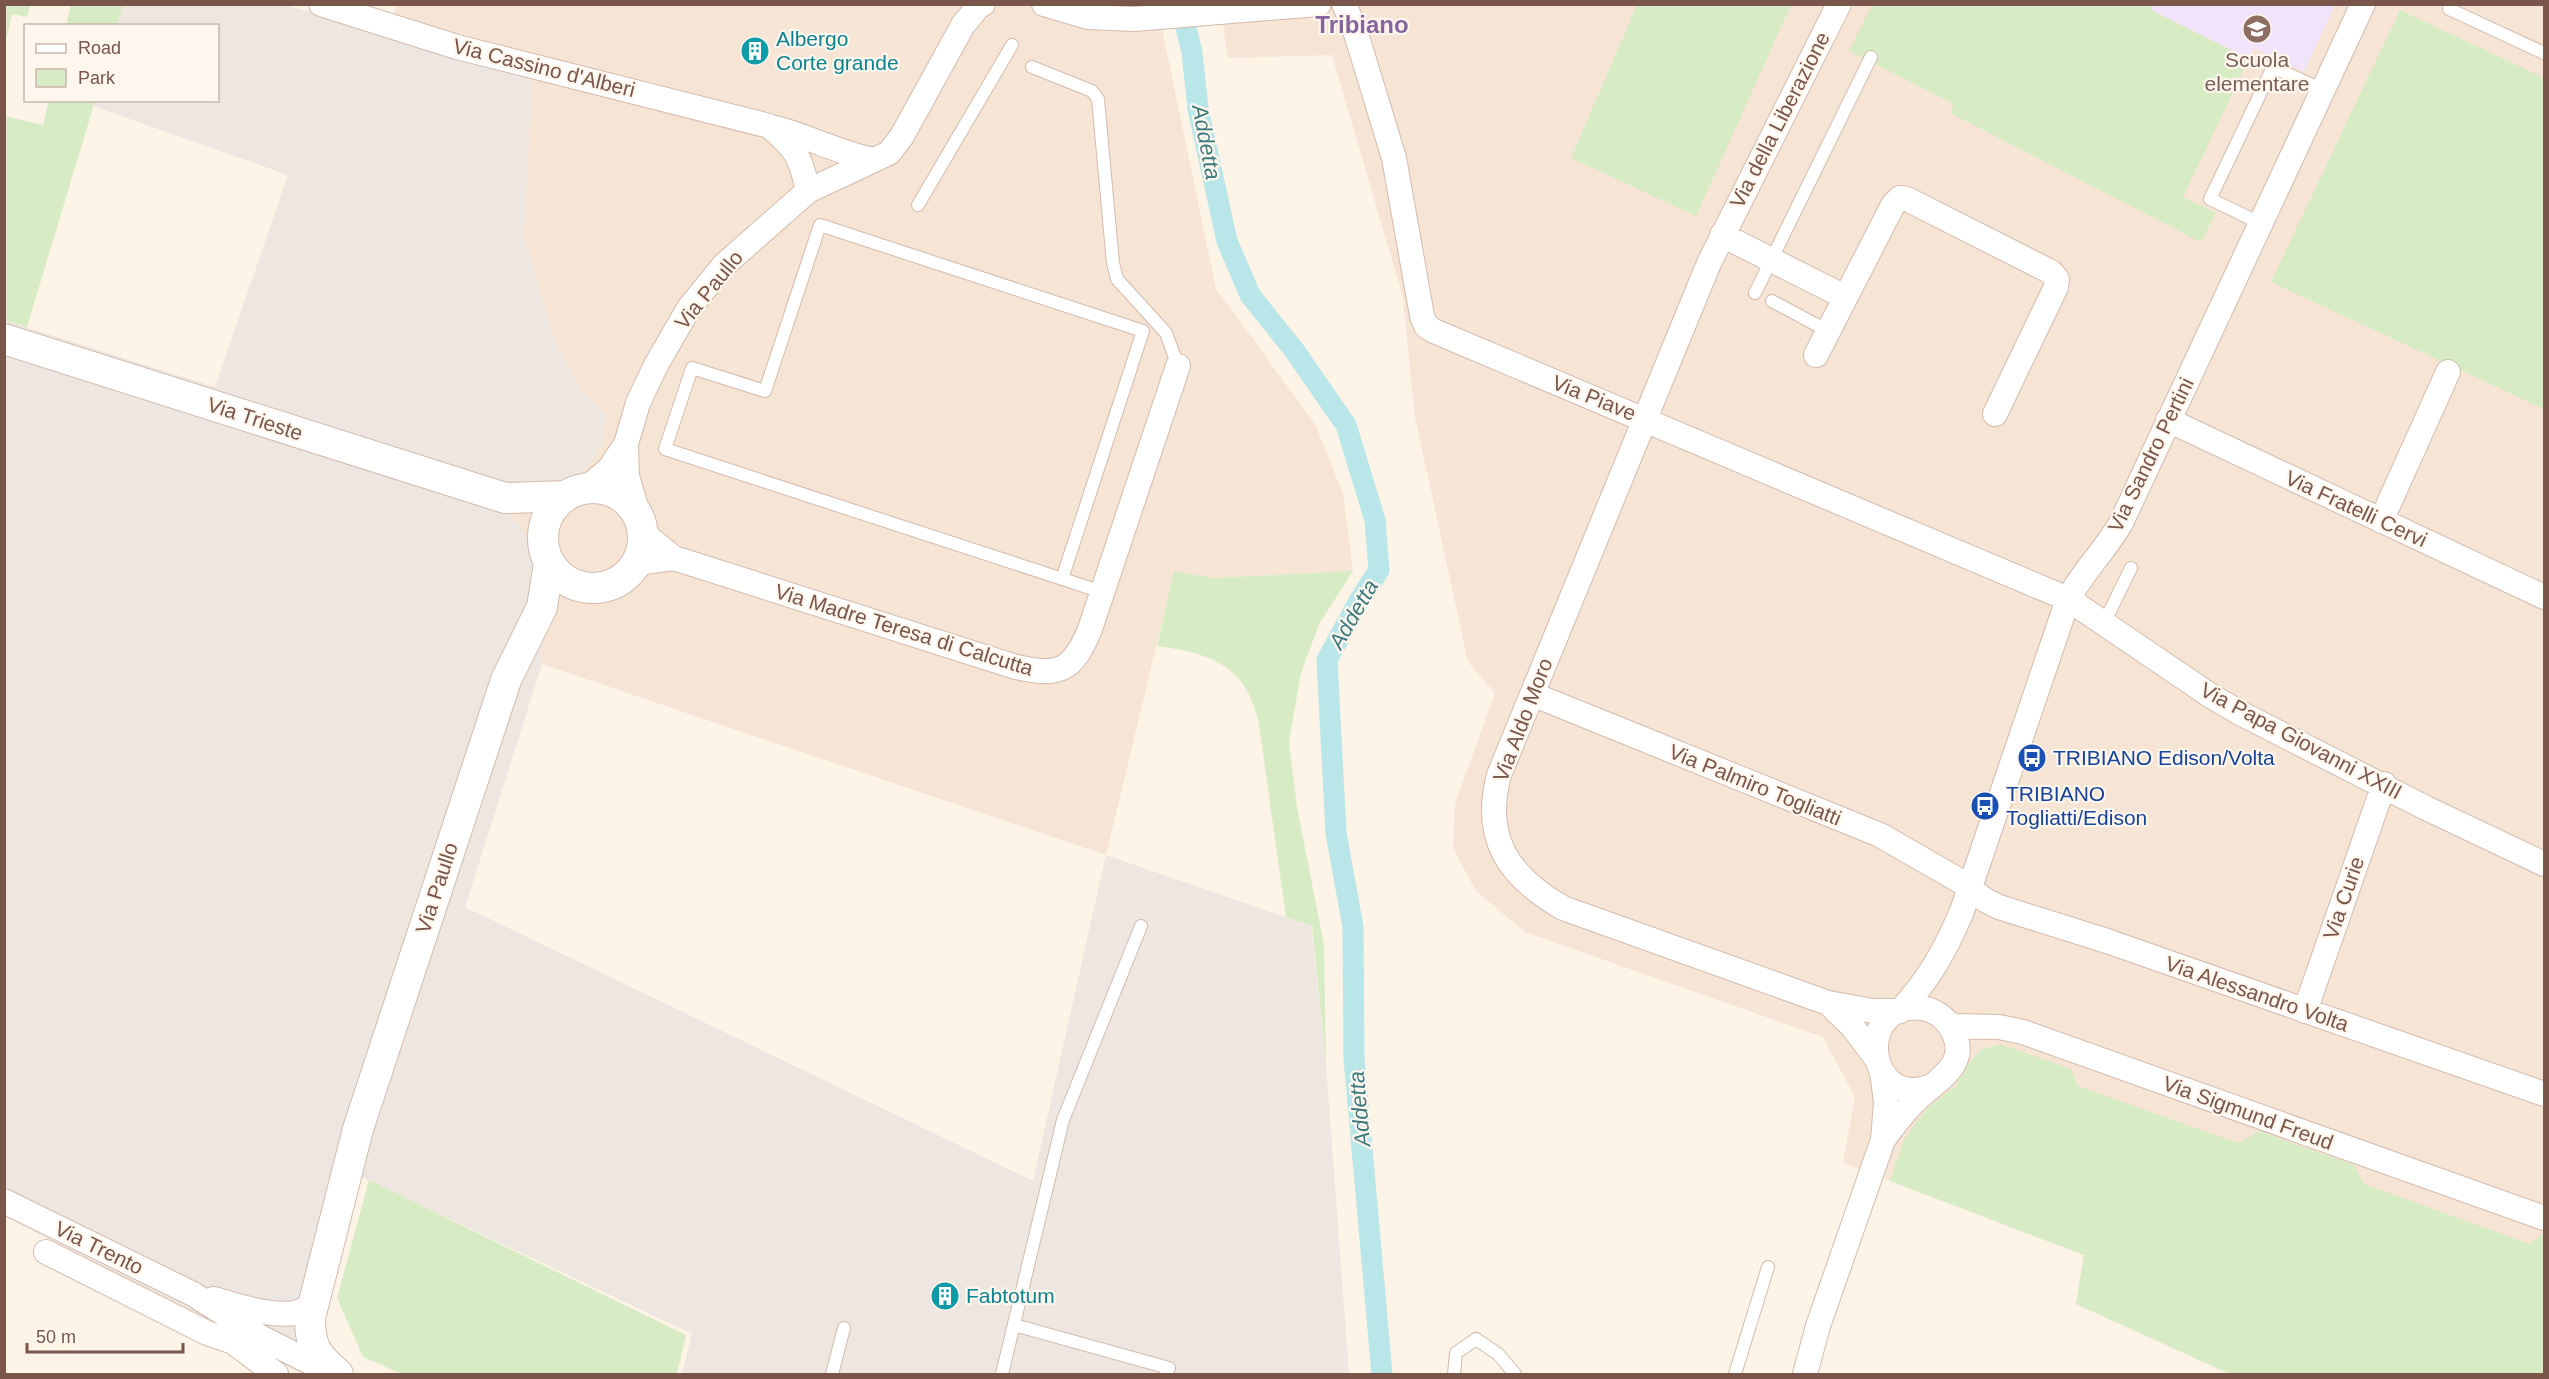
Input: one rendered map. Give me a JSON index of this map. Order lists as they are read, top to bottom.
{
  "streets": {
    "street": [
      "Via Cassino d'Alberi",
      "Via della Liberazione",
      "Via Paullo",
      "Via Piave",
      "Via Trieste",
      "Via Sandro Pertini",
      "Via Fratelli Cervi",
      "Via Madre Teresa di Calcutta",
      "Via Aldo Moro",
      "Via Papa Giovanni XXIII",
      "Via Palmiro Togliatti",
      "Via Curie",
      "Via Alessandro Volta",
      "Via Sigmund Freud",
      "Via Trento"
    ]
  },
  "crossings": [
    ["Via Cassino d'Alberi", "Via Paullo"],
    ["Via della Liberazione", "Via Piave"],
    ["Via della Liberazione", "Via Aldo Moro"],
    ["Via Paullo", "Via Trieste"],
    ["Via Paullo", "Via Madre Teresa di Calcutta"],
    ["Via Paullo", "Via Trento"],
    ["Via Piave", "Via Sandro Pertini"],
    ["Via Piave", "Via Aldo Moro"],
    ["Via Piave", "Via Papa Giovanni XXIII"],
    ["Via Trieste", "Via Madre Teresa di Calcutta"],
    ["Via Sandro Pertini", "Via Fratelli Cervi"],
    ["Via Sandro Pertini", "Via Papa Giovanni XXIII"],
    ["Via Sandro Pertini", "Via Palmiro Togliatti"],
    ["Via Sandro Pertini", "Via Alessandro Volta"],
    ["Via Sandro Pertini", "Via Sigmund Freud"],
    ["Via Aldo Moro", "Via Palmiro Togliatti"],
    ["Via Papa Giovanni XXIII", "Via Curie"],
    ["Via Palmiro Togliatti", "Via Alessandro Volta"],
    ["Via Curie", "Via Alessandro Volta"]
  ],
  "districts": ["Tribiano"],
  "water": ["Addetta"],
  "places": {
    "school or university": ["Scuola elementare"],
    "building": ["Albergo Corte grande", "Fabtotum"],
    "bus stop": ["TRIBIANO Edison/Volta", "TRIBIANO Togliatti/Edison"]
  },
  "legend": ["Road", "Park"],
  "scale_bar": "50 m"
}
